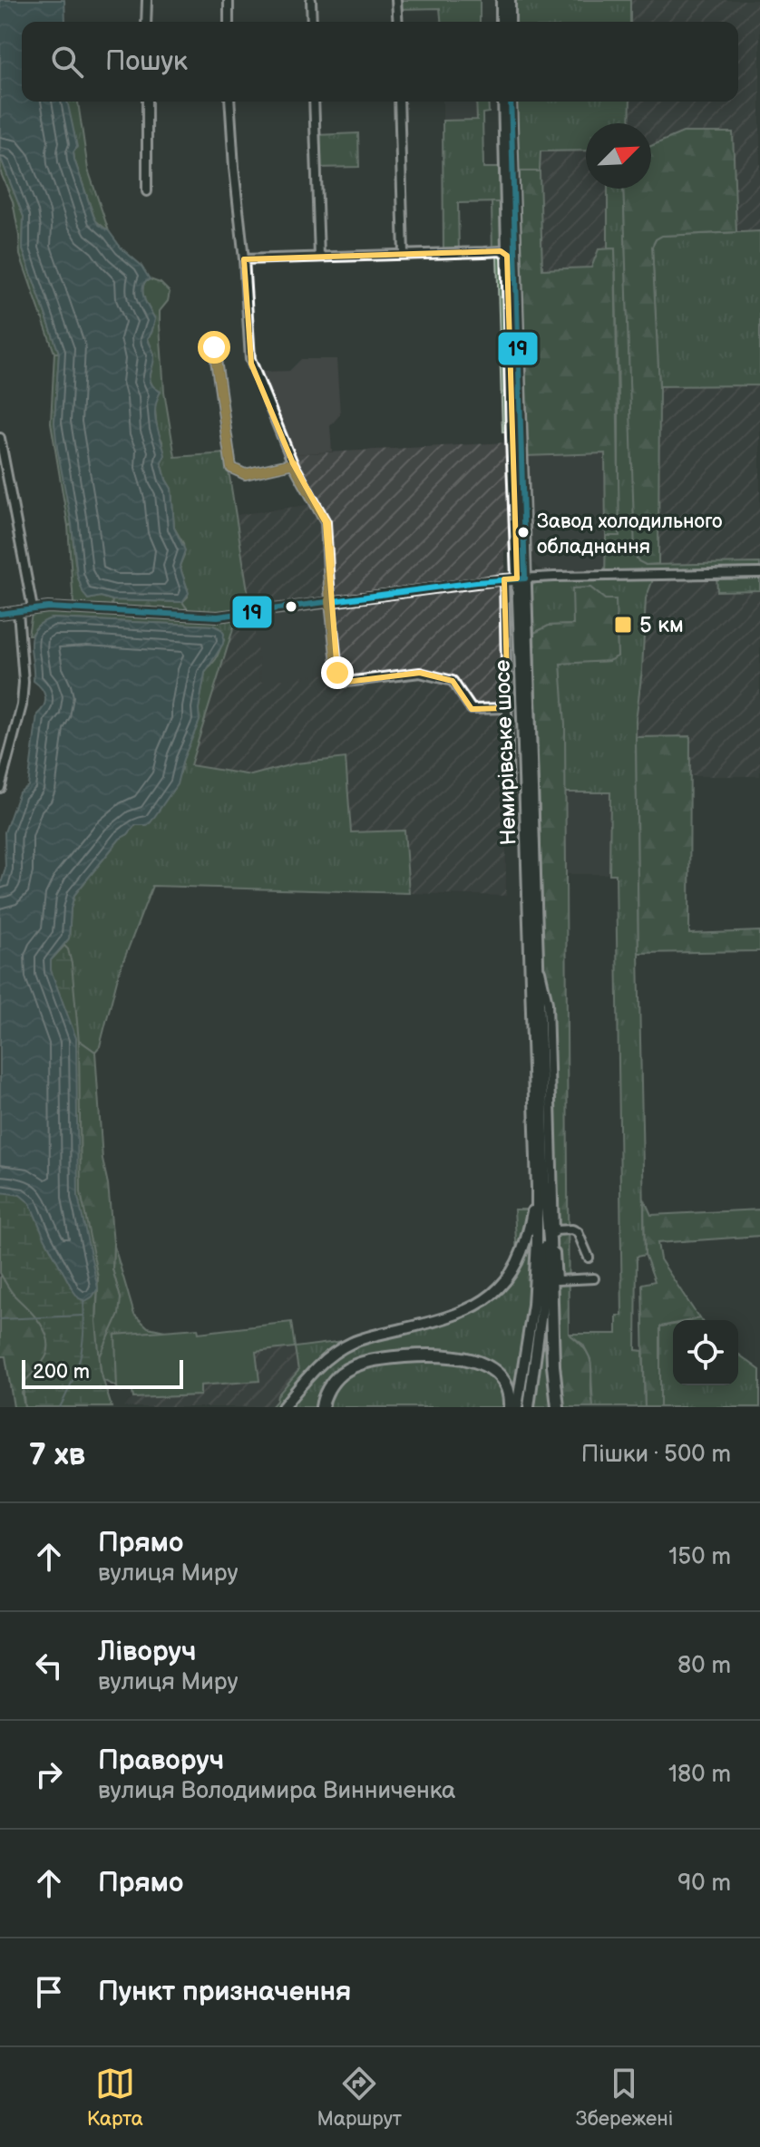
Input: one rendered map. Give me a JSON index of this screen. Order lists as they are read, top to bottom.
{
  "streets": {
    "main road": ["Немирівське шосе"]
  },
  "places": {
    "other": ["Завод холодильного обладнання"],
    "transit": ["5 км"]
  },
  "lines": ["transit line 19"],
  "scale_bar": "200 m",
  "north": "top right",
  "page": {
    "search": "Пошук",
    "scale": "200 m",
    "heading": ["7 хв", "Пішки · 500 m"],
    "list": [
      ["Прямо", "вулиця Миру", "150 m"],
      ["Ліворуч", "вулиця Миру", "80 m"],
      ["Праворуч", "вулиця Володимира Винниченка", "180 m"],
      ["Прямо", "90 m"],
      "Пункт призначення"
    ],
    "nav": ["Карта", "Маршрут", "Збережені"]
  }
}
